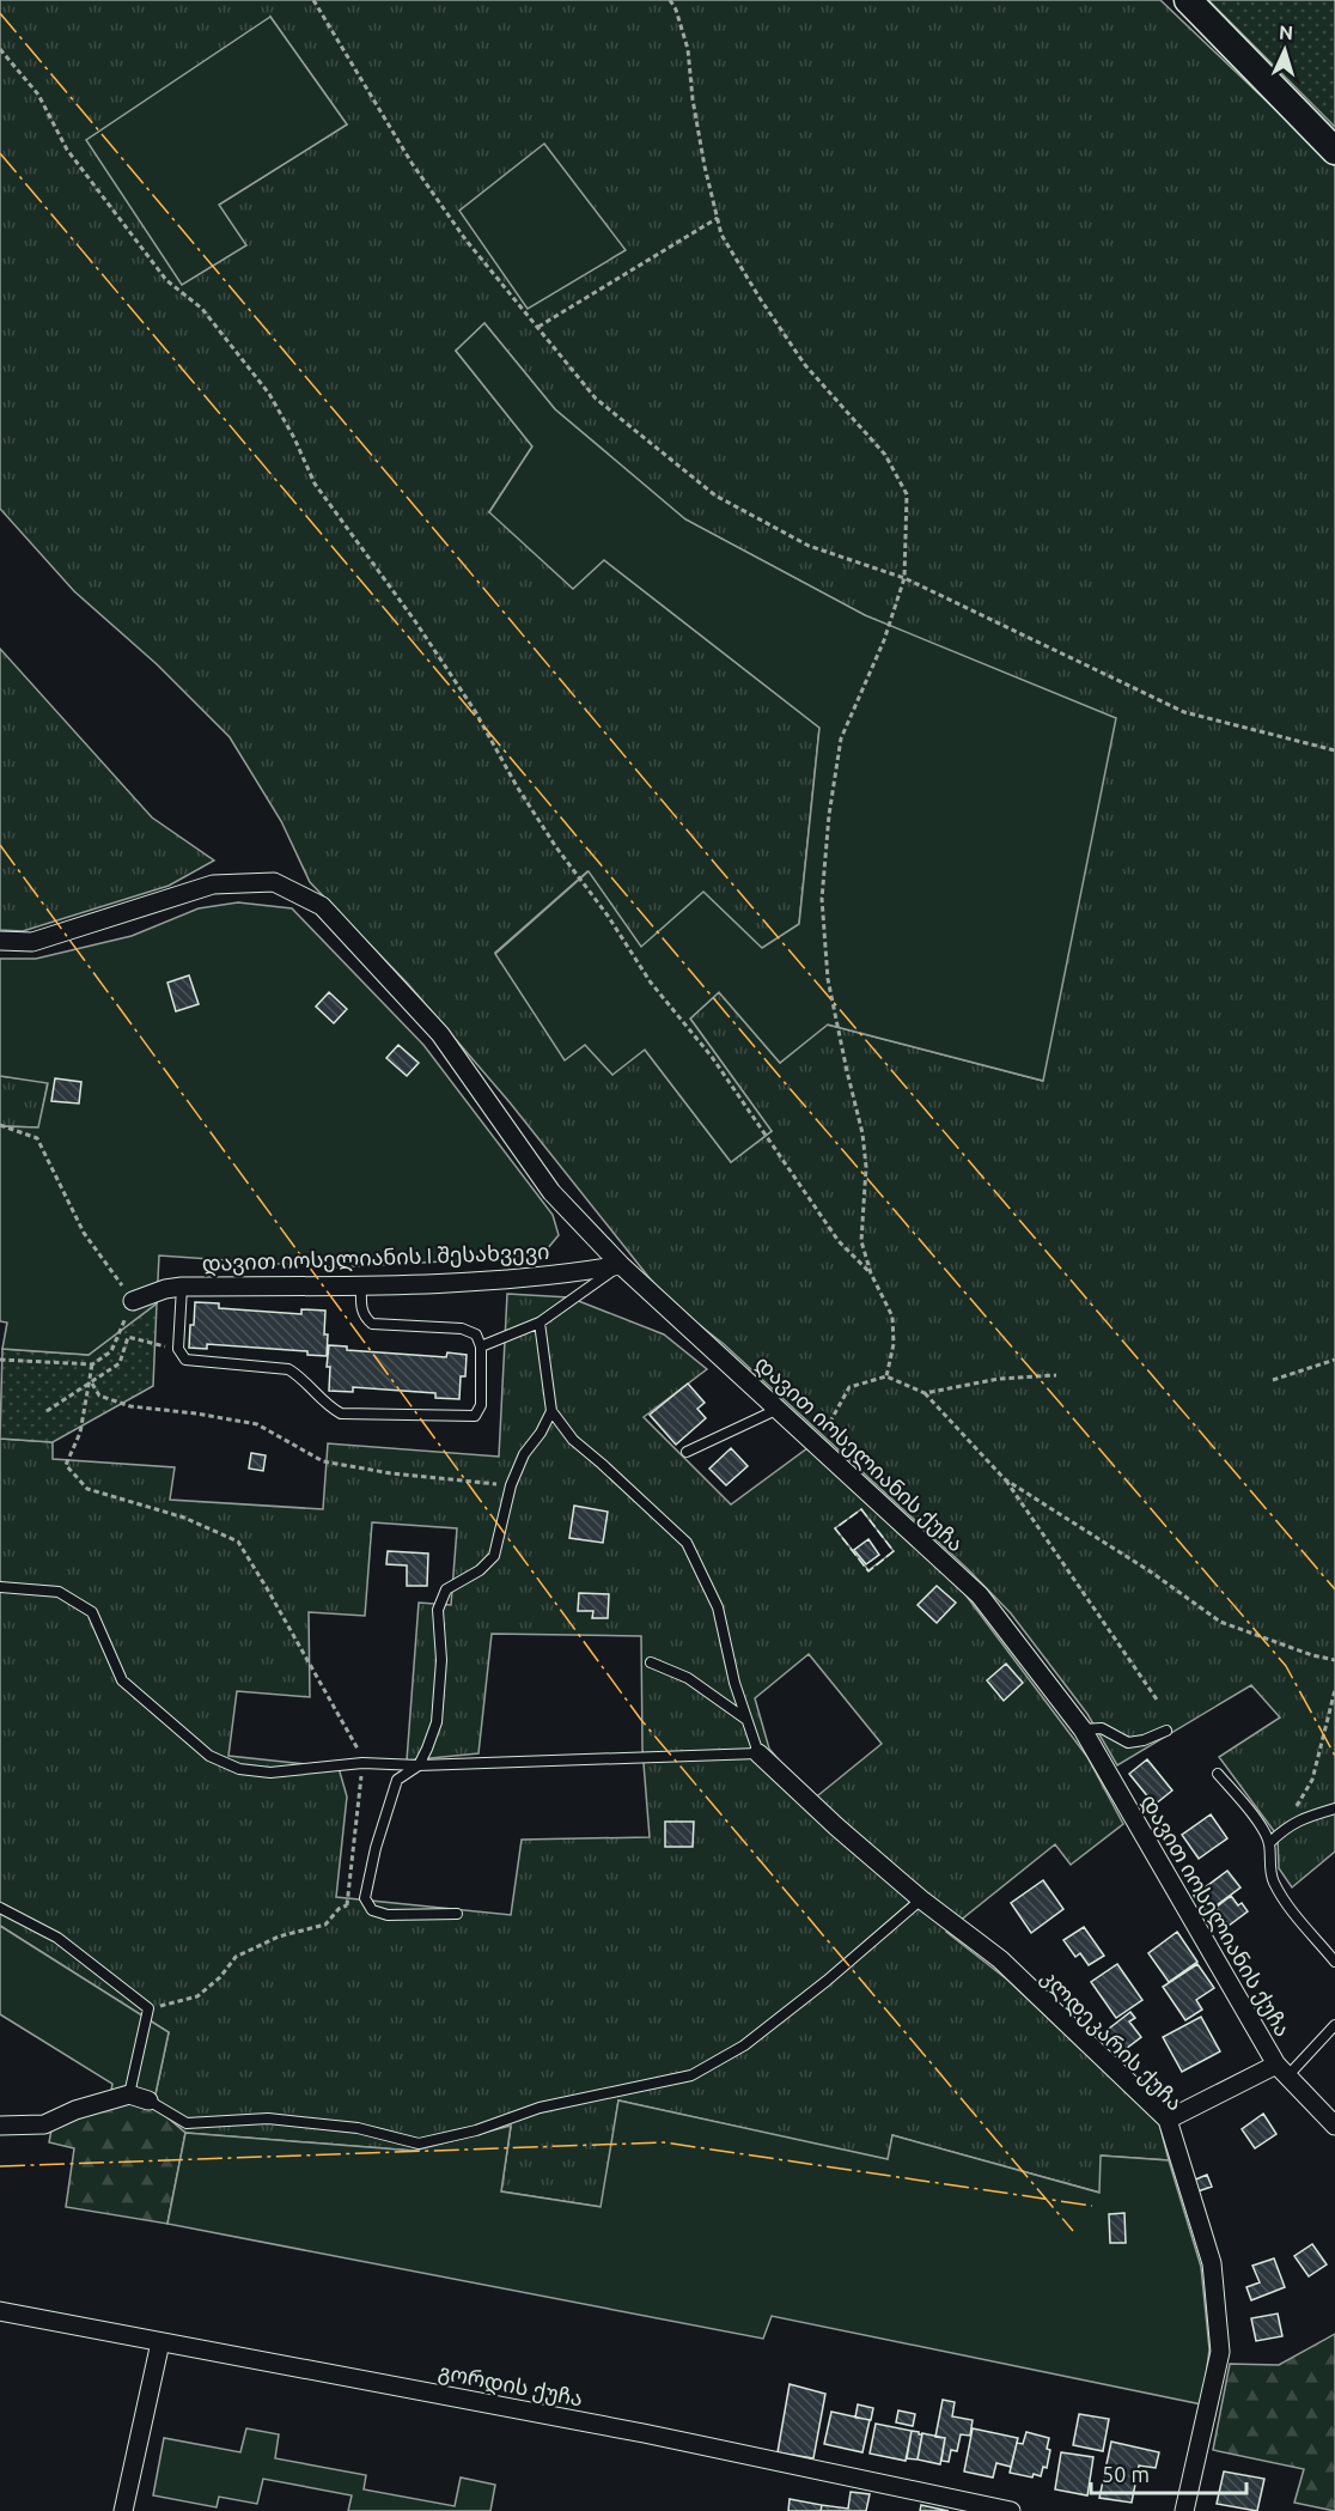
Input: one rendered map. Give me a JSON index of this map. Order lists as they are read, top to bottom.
{
  "streets": {
    "street": [
      "დავით იოსელიანის I შესახვევი",
      "დავით იოსელიანის ქუჩა",
      "კლდეკარის ქუჩა",
      "გორდის ქუჩა"
    ]
  },
  "crossings": [
    ["დავით იოსელიანის I შესახვევი", "დავით იოსელიანის ქუჩა"]
  ],
  "scale_bar": "50 m",
  "north": "top"
}
